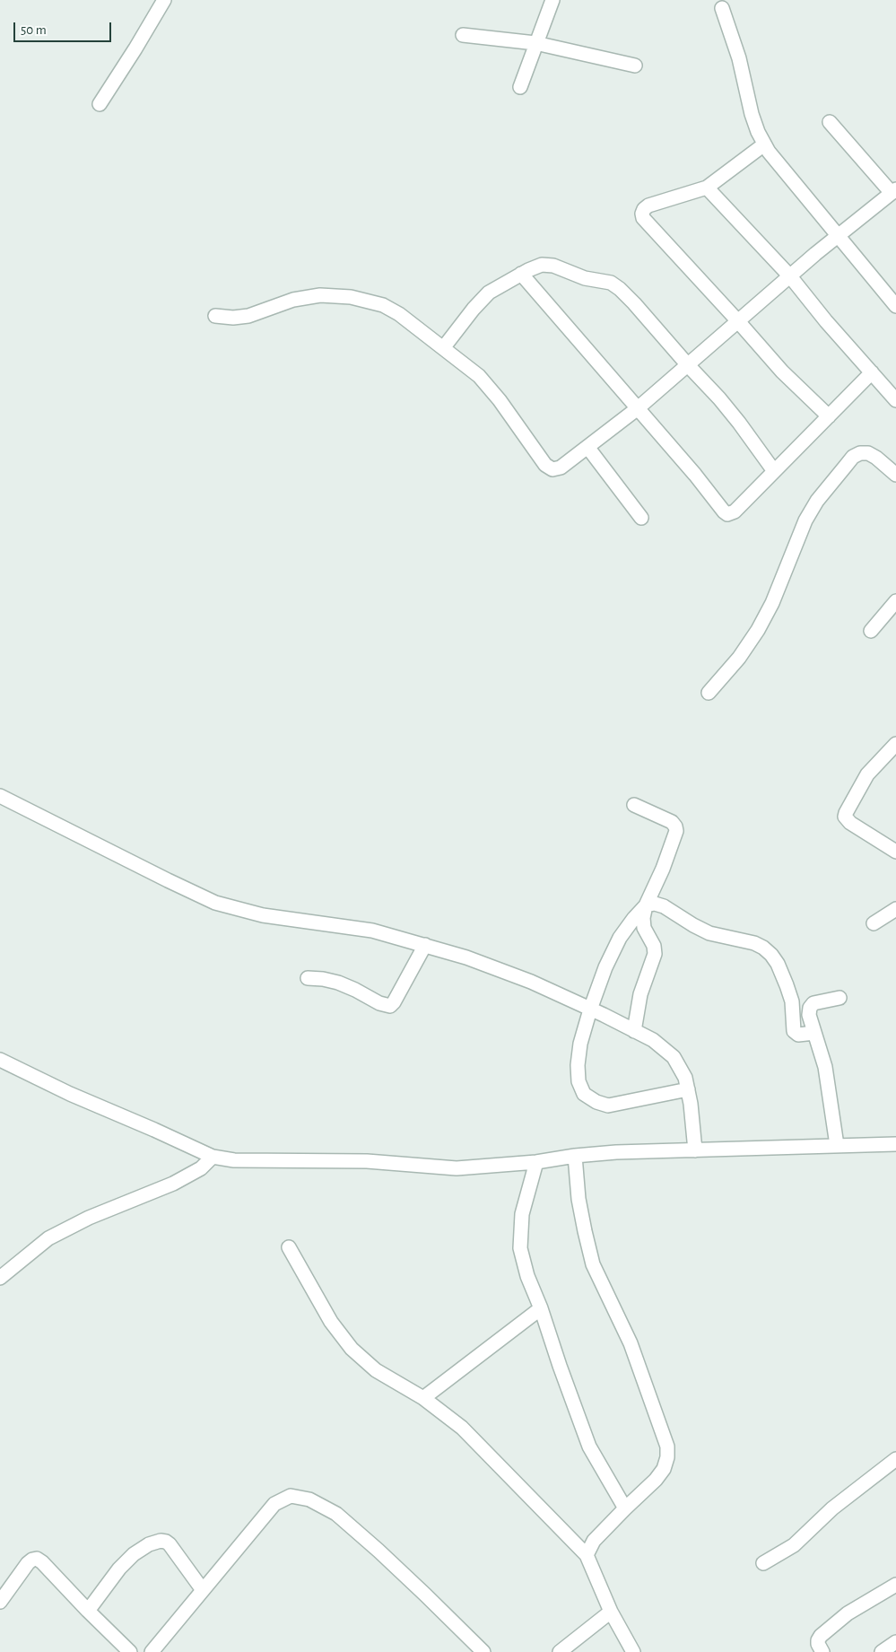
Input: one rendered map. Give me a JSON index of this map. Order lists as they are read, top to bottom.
{
  "scale_bar": "50 m"
}
